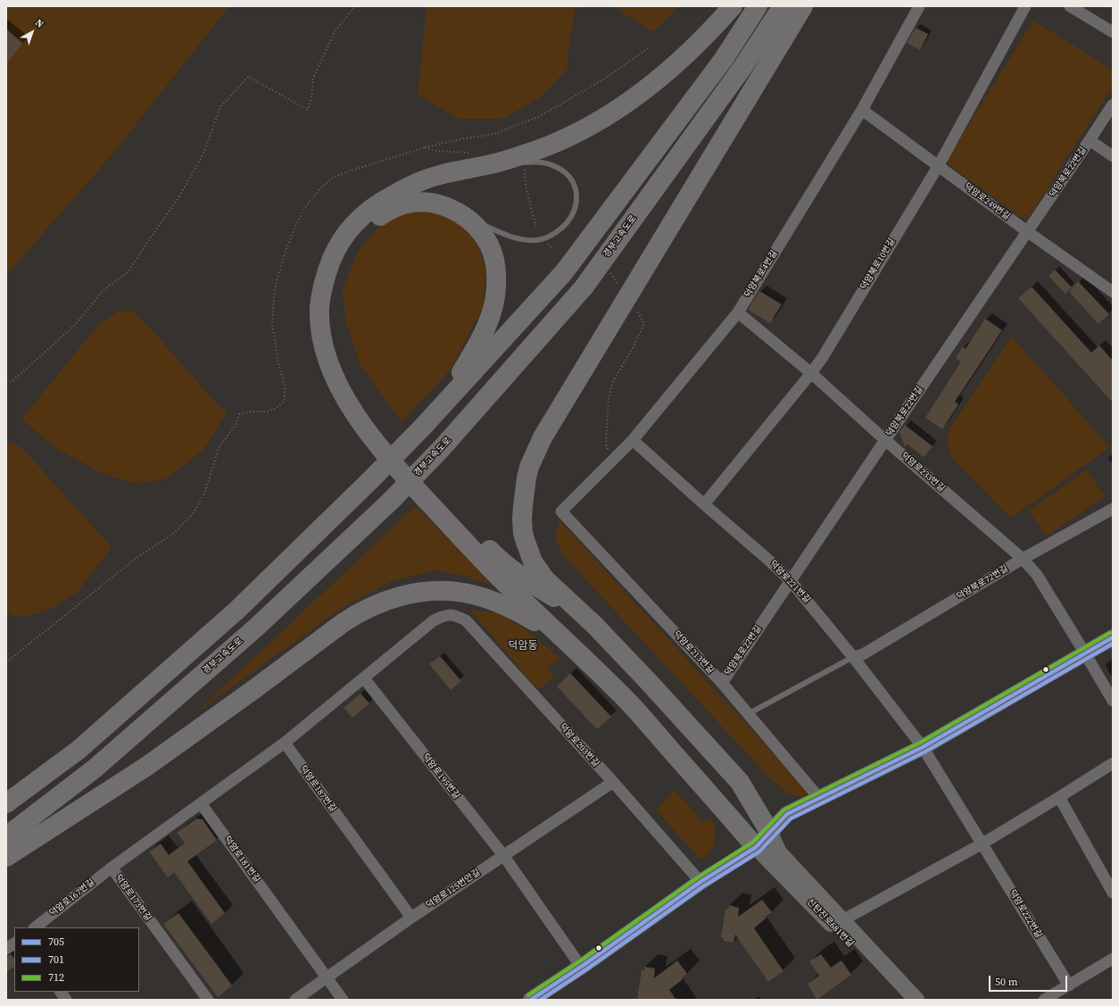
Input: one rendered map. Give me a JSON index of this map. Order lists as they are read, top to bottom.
{
  "streets": {
    "highway": ["경부고속도로"],
    "street": [
      "덕암북로22번길",
      "덕암로249번길",
      "덕암북로10번길",
      "덕암북로4번길",
      "덕암로233번길",
      "덕암로221번길",
      "덕암북로72번길",
      "덕암로213번길",
      "덕암로203번길",
      "덕암로195번길",
      "덕암로187번길",
      "덕암로181번길",
      "덕암로125번안길",
      "덕암로167번길",
      "덕암로173번길",
      "덕암로222번길",
      "신탄진로681번길"
    ]
  },
  "crossings": [
    ["덕암북로22번길", "덕암로249번길"],
    ["덕암북로22번길", "덕암로233번길"],
    ["덕암북로22번길", "덕암로221번길"],
    ["덕암북로22번길", "덕암로213번길"],
    ["덕암로249번길", "덕암북로10번길"],
    ["덕암로249번길", "덕암북로4번길"],
    ["덕암북로10번길", "덕암로233번길"],
    ["덕암북로10번길", "덕암로221번길"],
    ["덕암북로4번길", "덕암로233번길"],
    ["덕암북로4번길", "덕암로221번길"],
    ["덕암북로4번길", "덕암로213번길"],
    ["덕암로233번길", "덕암북로72번길"],
    ["덕암로221번길", "덕암북로72번길"],
    ["덕암로221번길", "덕암로222번길"],
    ["덕암로203번길", "덕암로195번길"],
    ["덕암로203번길", "덕암로125번안길"],
    ["덕암로195번길", "덕암로125번안길"],
    ["덕암로187번길", "덕암로125번안길"],
    ["덕암로181번길", "덕암로125번안길"],
    ["덕암로181번길", "덕암로173번길"],
    ["덕암로167번길", "덕암로173번길"],
    ["덕암로222번길", "신탄진로681번길"]
  ],
  "districts": ["덕암동"],
  "lines": ["transit line 712", "transit line 705", "transit line 701"],
  "legend": ["705", "701", "712"],
  "scale_bar": "50 m",
  "north": "top right"
}
